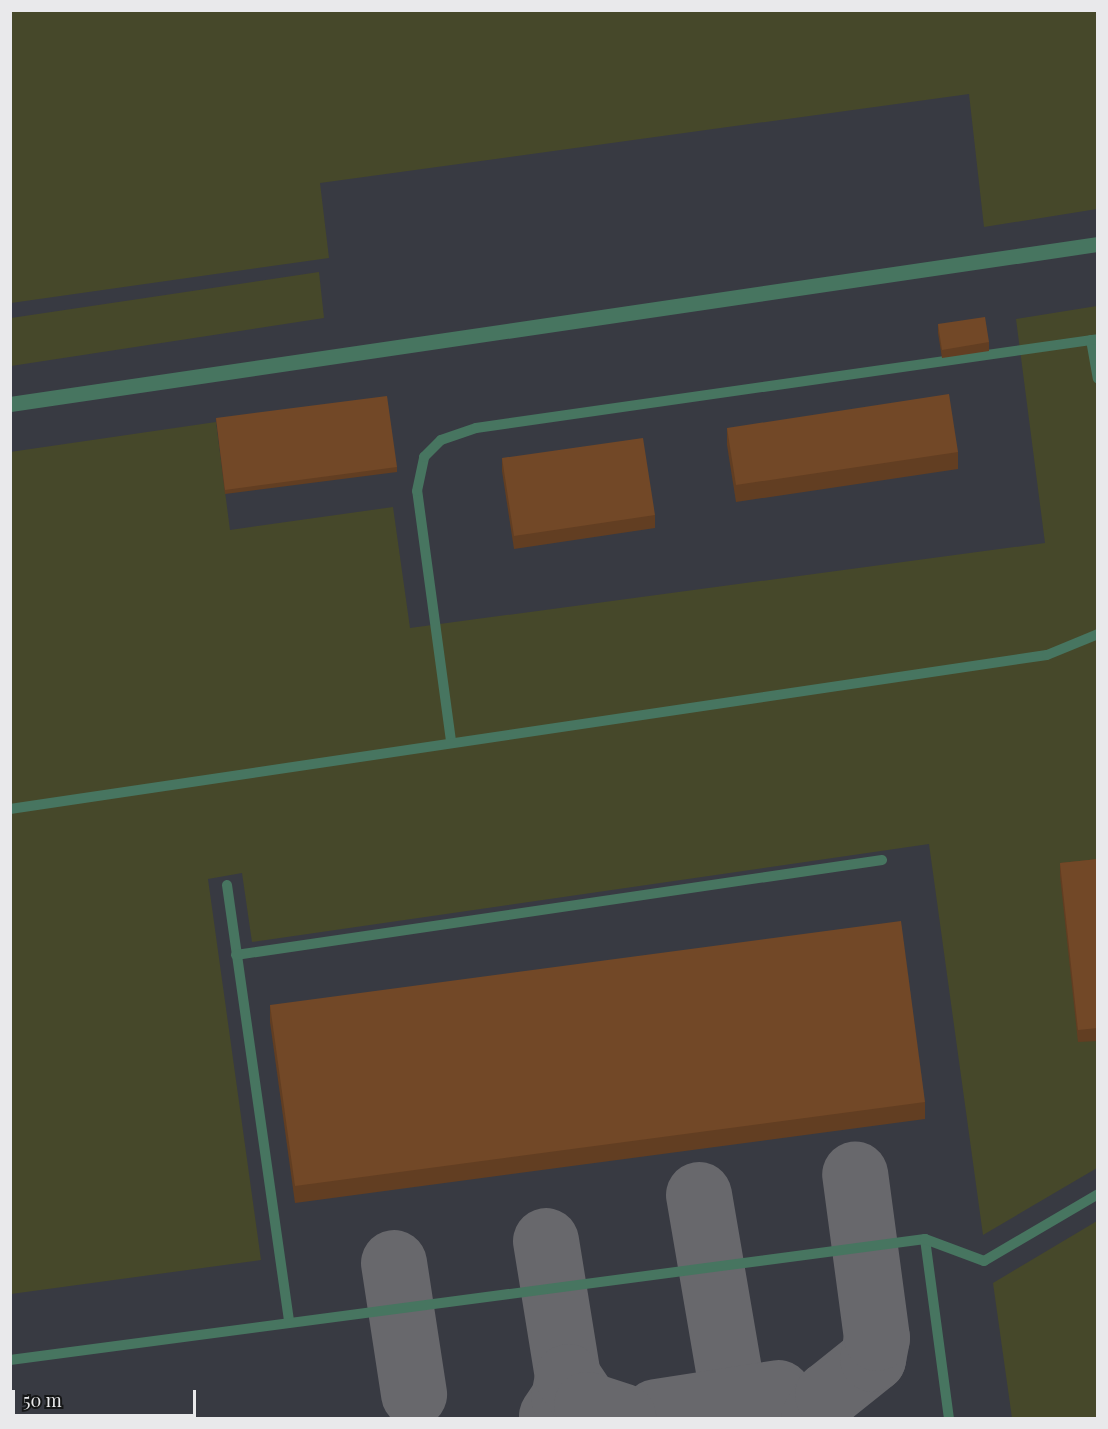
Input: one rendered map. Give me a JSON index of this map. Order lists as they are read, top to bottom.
{
  "scale_bar": "50 m"
}
